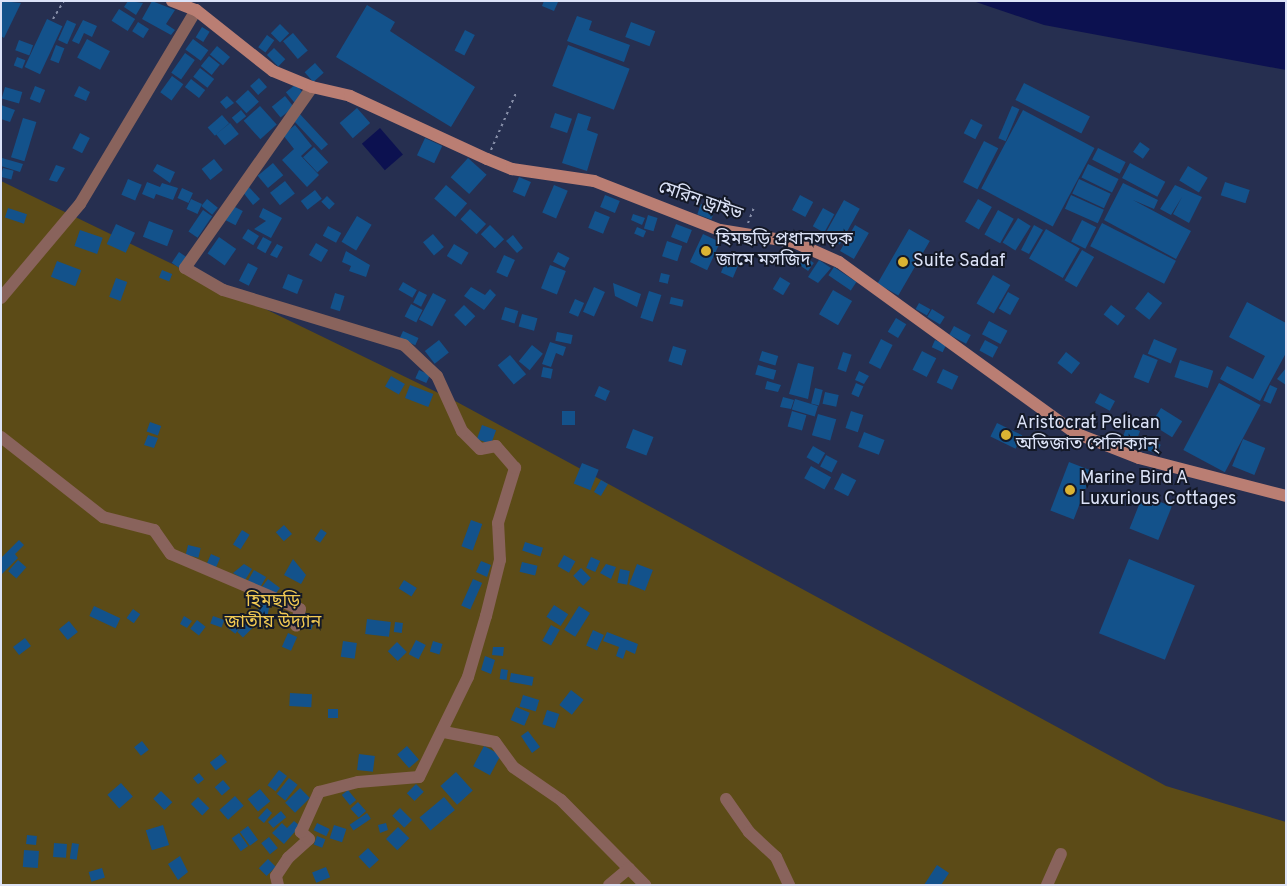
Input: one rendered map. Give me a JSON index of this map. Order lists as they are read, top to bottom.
{
  "streets": {
    "main road": ["মেরিন ড্রাইভ"]
  },
  "parks": ["হিমছড়ি জাতীয় উদ্যান"],
  "places": [
    "হিমছড়ি প্রধানসড়ক জামে মসজিদ",
    "Suite Sadaf",
    "Aristocrat Pelican অভিজাত পেলিক্যান্",
    "Marine Bird A Luxurious Cottages"
  ]
}
